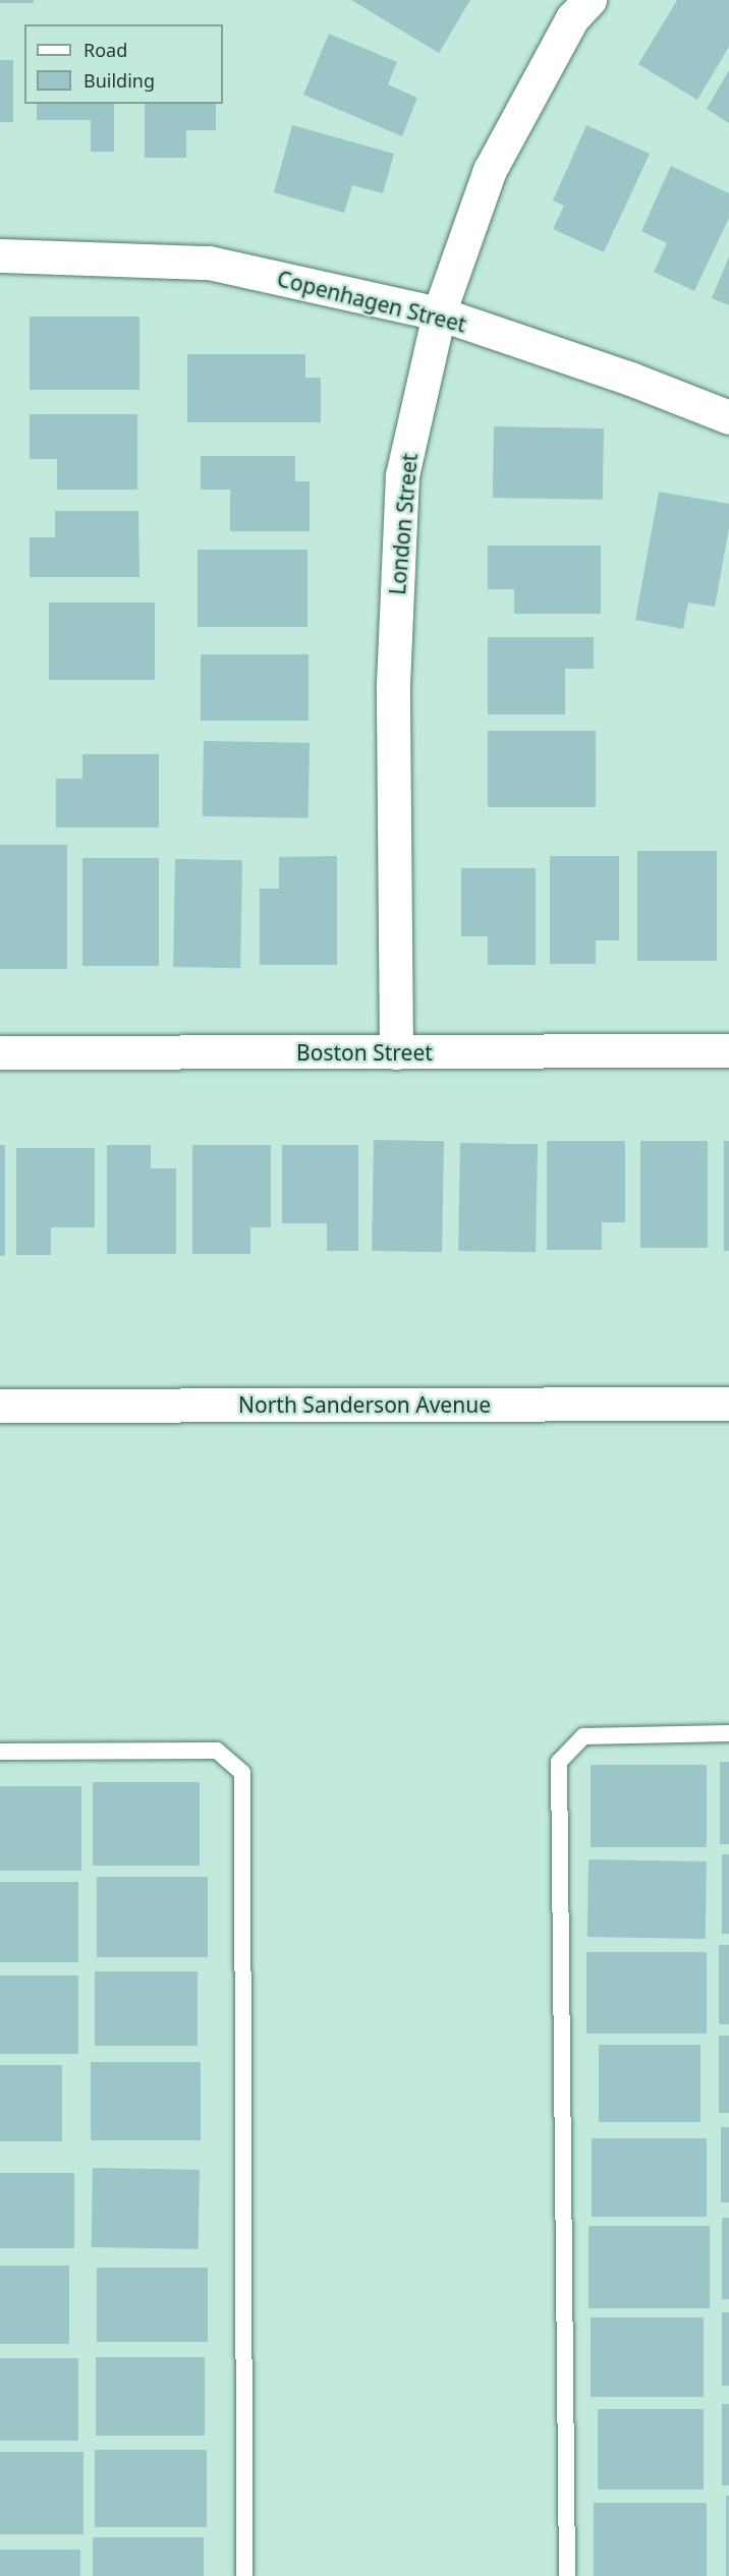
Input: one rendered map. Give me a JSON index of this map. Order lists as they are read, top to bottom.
{
  "streets": {
    "main road": [
      "Copenhagen Street",
      "London Street",
      "Boston Street",
      "North Sanderson Avenue"
    ]
  },
  "crossings": [
    ["Copenhagen Street", "London Street"],
    ["London Street", "Boston Street"]
  ],
  "legend": ["Road", "Building"]
}
